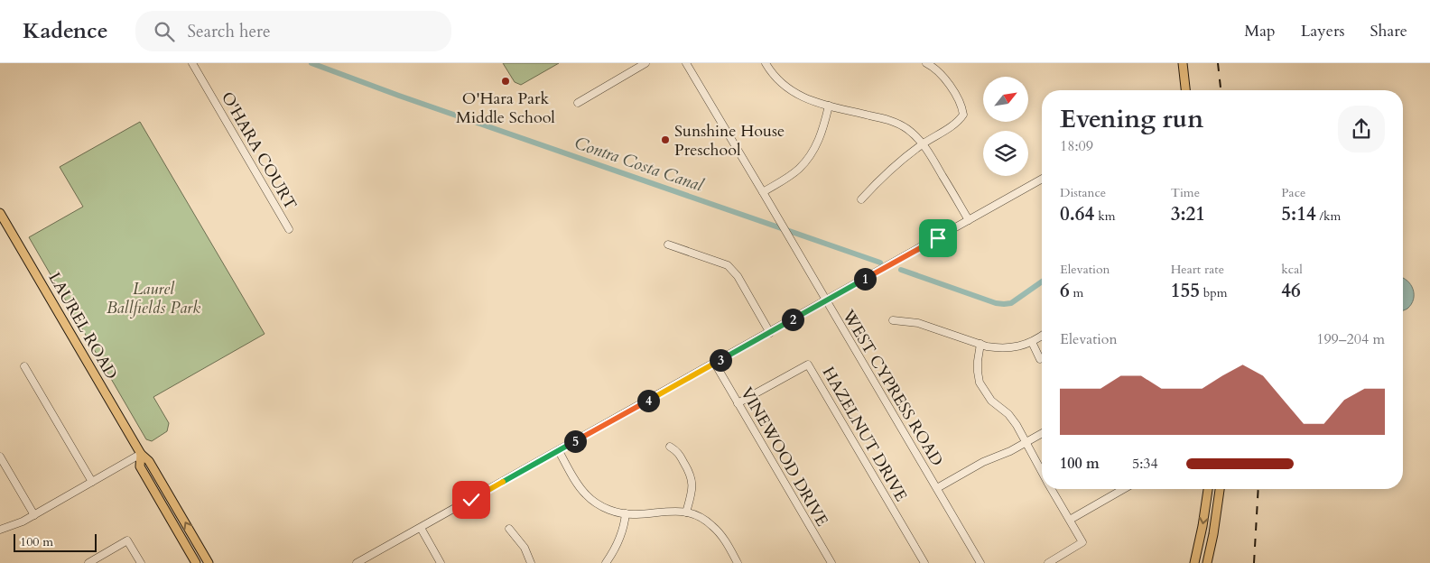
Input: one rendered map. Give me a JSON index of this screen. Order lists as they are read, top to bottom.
{
  "streets": {
    "main road": ["LAUREL ROAD"],
    "street": [
      "O'HARA COURT",
      "WEST CYPRESS ROAD",
      "HAZELNUT DRIVE",
      "VINEWOOD DRIVE"
    ]
  },
  "crossings": [
    ["HAZELNUT DRIVE", "VINEWOOD DRIVE"]
  ],
  "water": ["Contra Costa Canal"],
  "parks": ["Laurel Ballfields Park"],
  "places": ["O'Hara Park Middle School", "Sunshine House Preschool"],
  "scale_bar": "100 m",
  "north": "top right",
  "page": {
    "header": "Kadence",
    "search": "Search here",
    "nav": ["Map", "Layers", "Share"],
    "heading": ["Evening run", "18:09"],
    "stats": [
      ["Distance", "0.64 km"],
      ["Time", "3:21"],
      ["Pace", "5:14 /km"],
      ["Elevation", "6 m"],
      ["Heart rate", "155 bpm"],
      ["kcal", "46"]
    ],
    "pins": [
      "1",
      "2",
      "3",
      "4",
      "5"
    ],
    "chart": ["Elevation", "199–204 m"],
    "list": [
      {
        "name": "100 m",
        "note": "5:34"
      }
    ],
    "scale": "100 m"
  }
}
